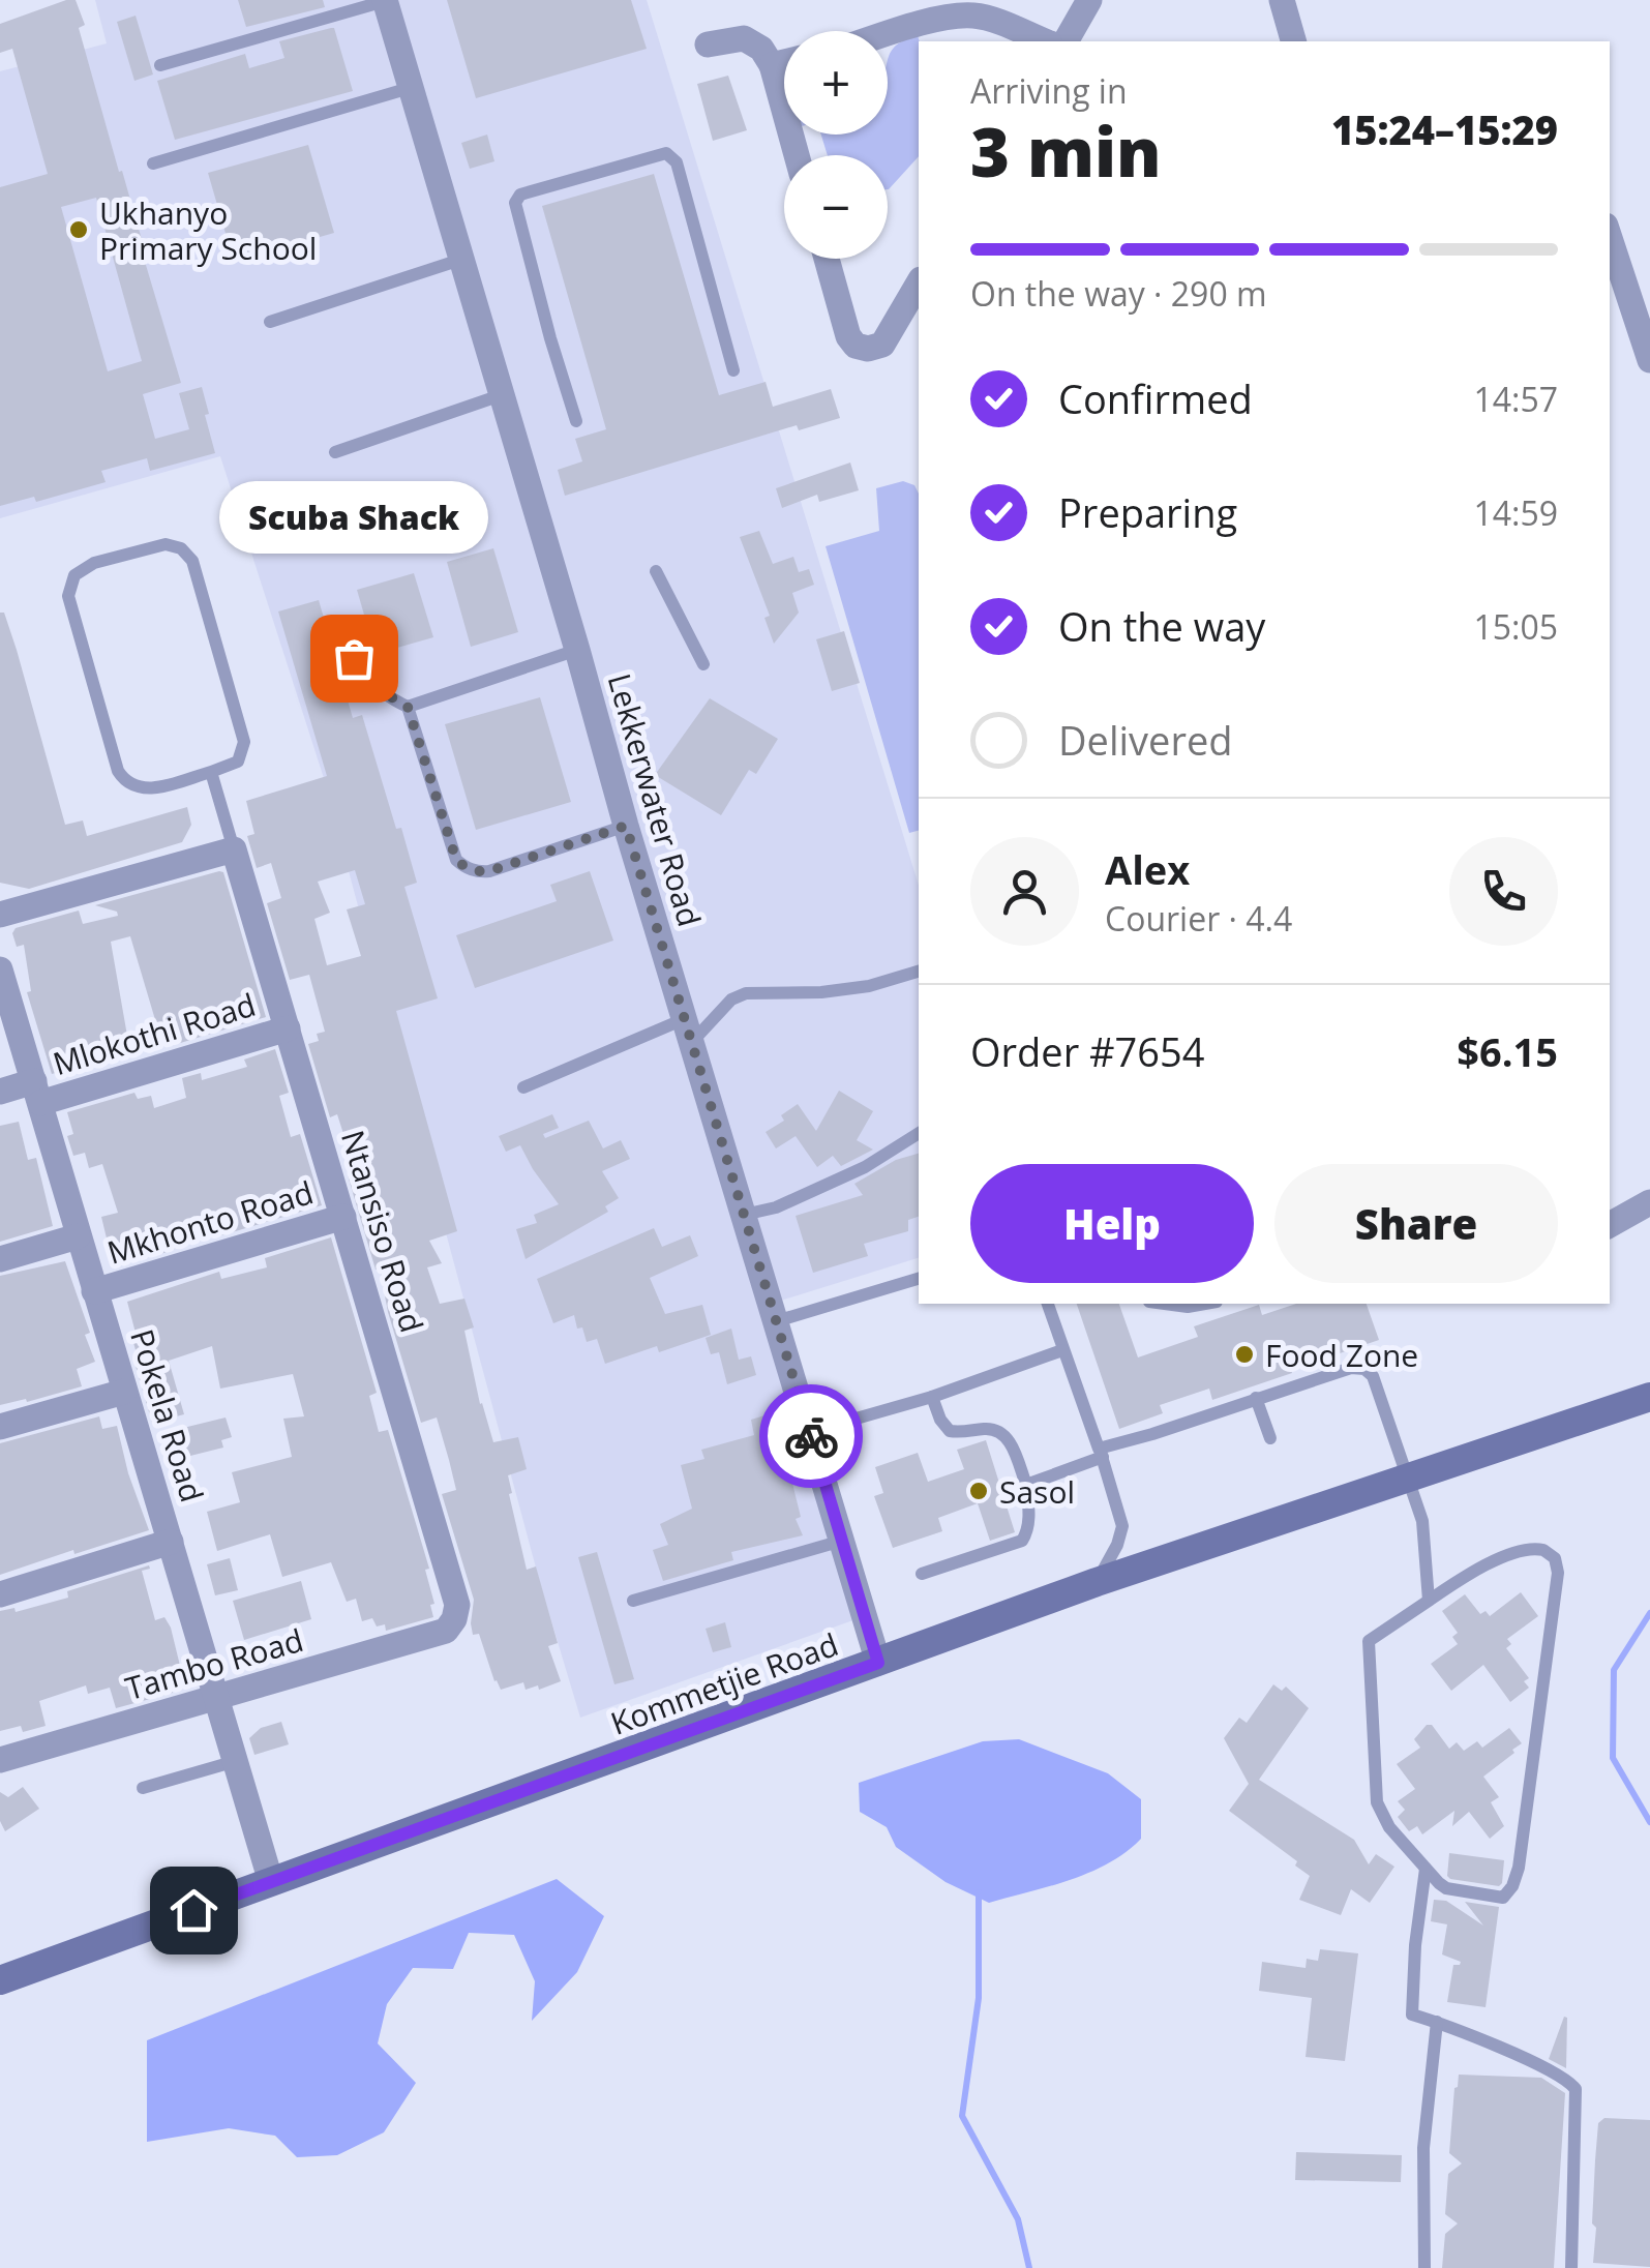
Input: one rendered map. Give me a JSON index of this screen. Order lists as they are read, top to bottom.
{
  "streets": {
    "main road": ["Kommetjie Road"],
    "street": [
      "Lekkerwater Road",
      "Mlokothi Road",
      "Mkhonto Road",
      "Ntansiso Road",
      "Pokela Road",
      "Tambo Road"
    ]
  },
  "crossings": [
    ["Lekkerwater Road", "Kommetjie Road"],
    ["Mlokothi Road", "Ntansiso Road"],
    ["Mlokothi Road", "Pokela Road"],
    ["Mkhonto Road", "Ntansiso Road"],
    ["Mkhonto Road", "Pokela Road"],
    ["Ntansiso Road", "Tambo Road"],
    ["Pokela Road", "Tambo Road"],
    ["Pokela Road", "Kommetjie Road"]
  ],
  "places": [
    "Ukhanyo Primary School",
    "Scuba Shack",
    "Food Zone",
    "Sasol"
  ],
  "page": {
    "map_buttons": ["+", "−"],
    "heading": ["3 min", "Arriving in", "15:24–15:29"],
    "panel": [
      "Alex",
      "Courier · 4.4",
      "Order #7654",
      "$6.15"
    ],
    "bar": "On the way · 290 m",
    "list": [
      ["Confirmed", "14:57"],
      ["Preparing", "14:59"],
      ["On the way", "15:05"],
      "Delivered"
    ],
    "bubble": "Scuba Shack",
    "buttons": ["Help", "Share"]
  }
}
